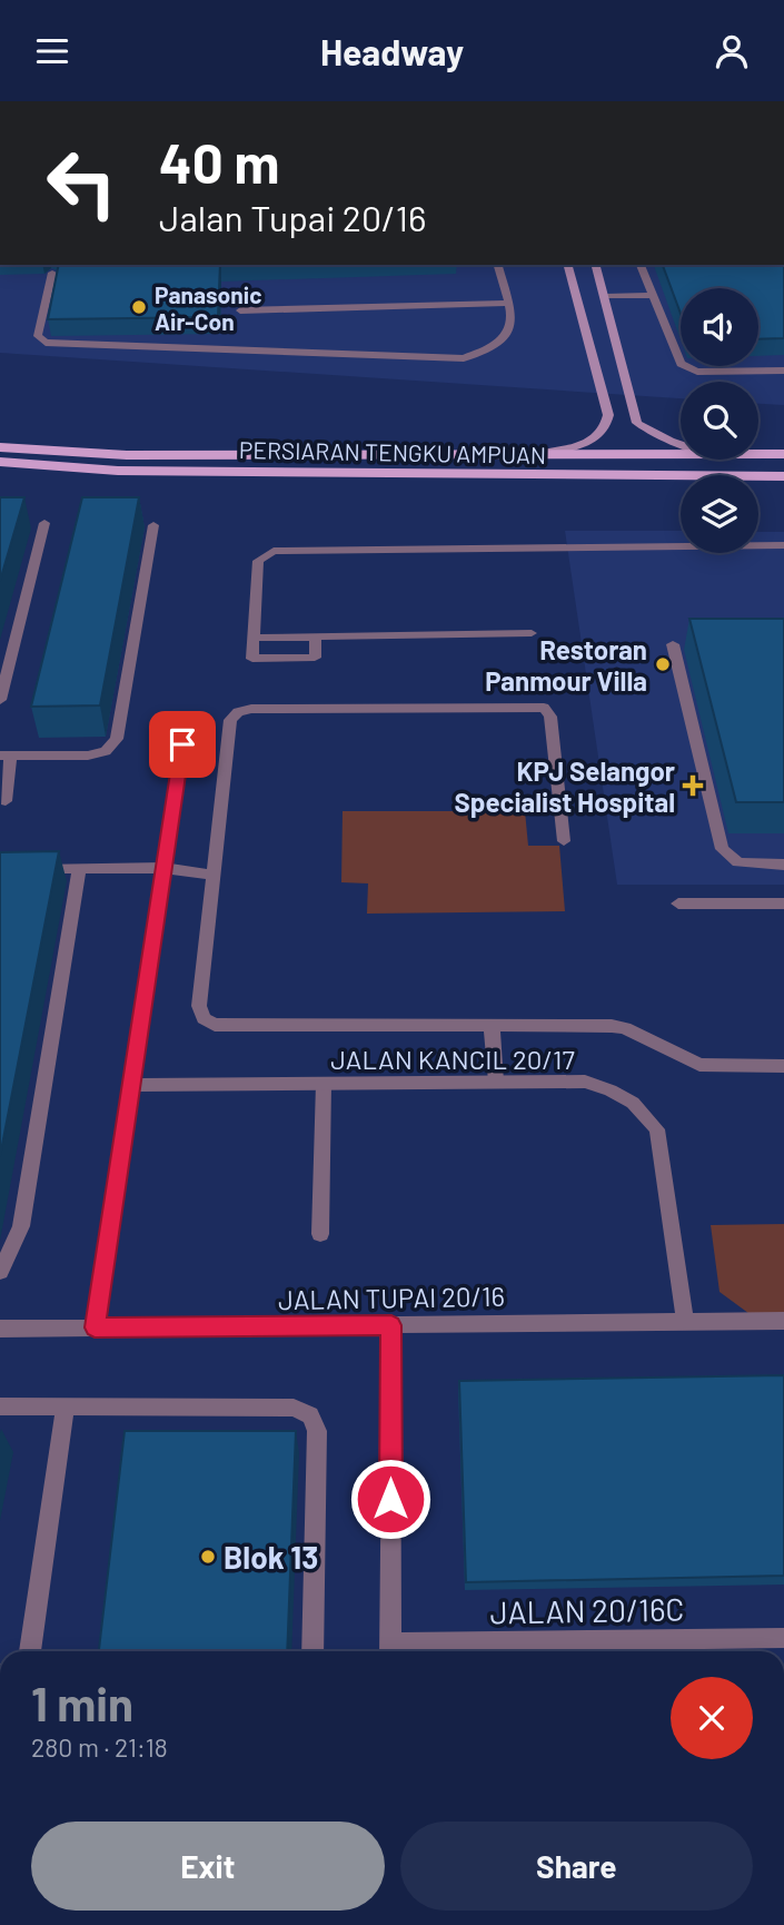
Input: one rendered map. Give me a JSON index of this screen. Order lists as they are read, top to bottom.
{
  "streets": {
    "main road": ["PERSIARAN TENGKU AMPUAN"],
    "street": ["JALAN KANCIL 20/17", "JALAN TUPAI 20/16", "JALAN 20/16C"]
  },
  "crossings": [
    ["JALAN KANCIL 20/17", "JALAN TUPAI 20/16"]
  ],
  "places": {
    "other": ["Panasonic Air-Con", "Restoran Panmour Villa", "Blok 13"],
    "health": ["KPJ Selangor Specialist Hospital"]
  },
  "page": {
    "header": "Headway",
    "turn": ["40 m", "Jalan Tupai 20/16"],
    "heading": ["1 min", "280 m · 21:18"],
    "buttons": ["Exit", "Share"]
  }
}
